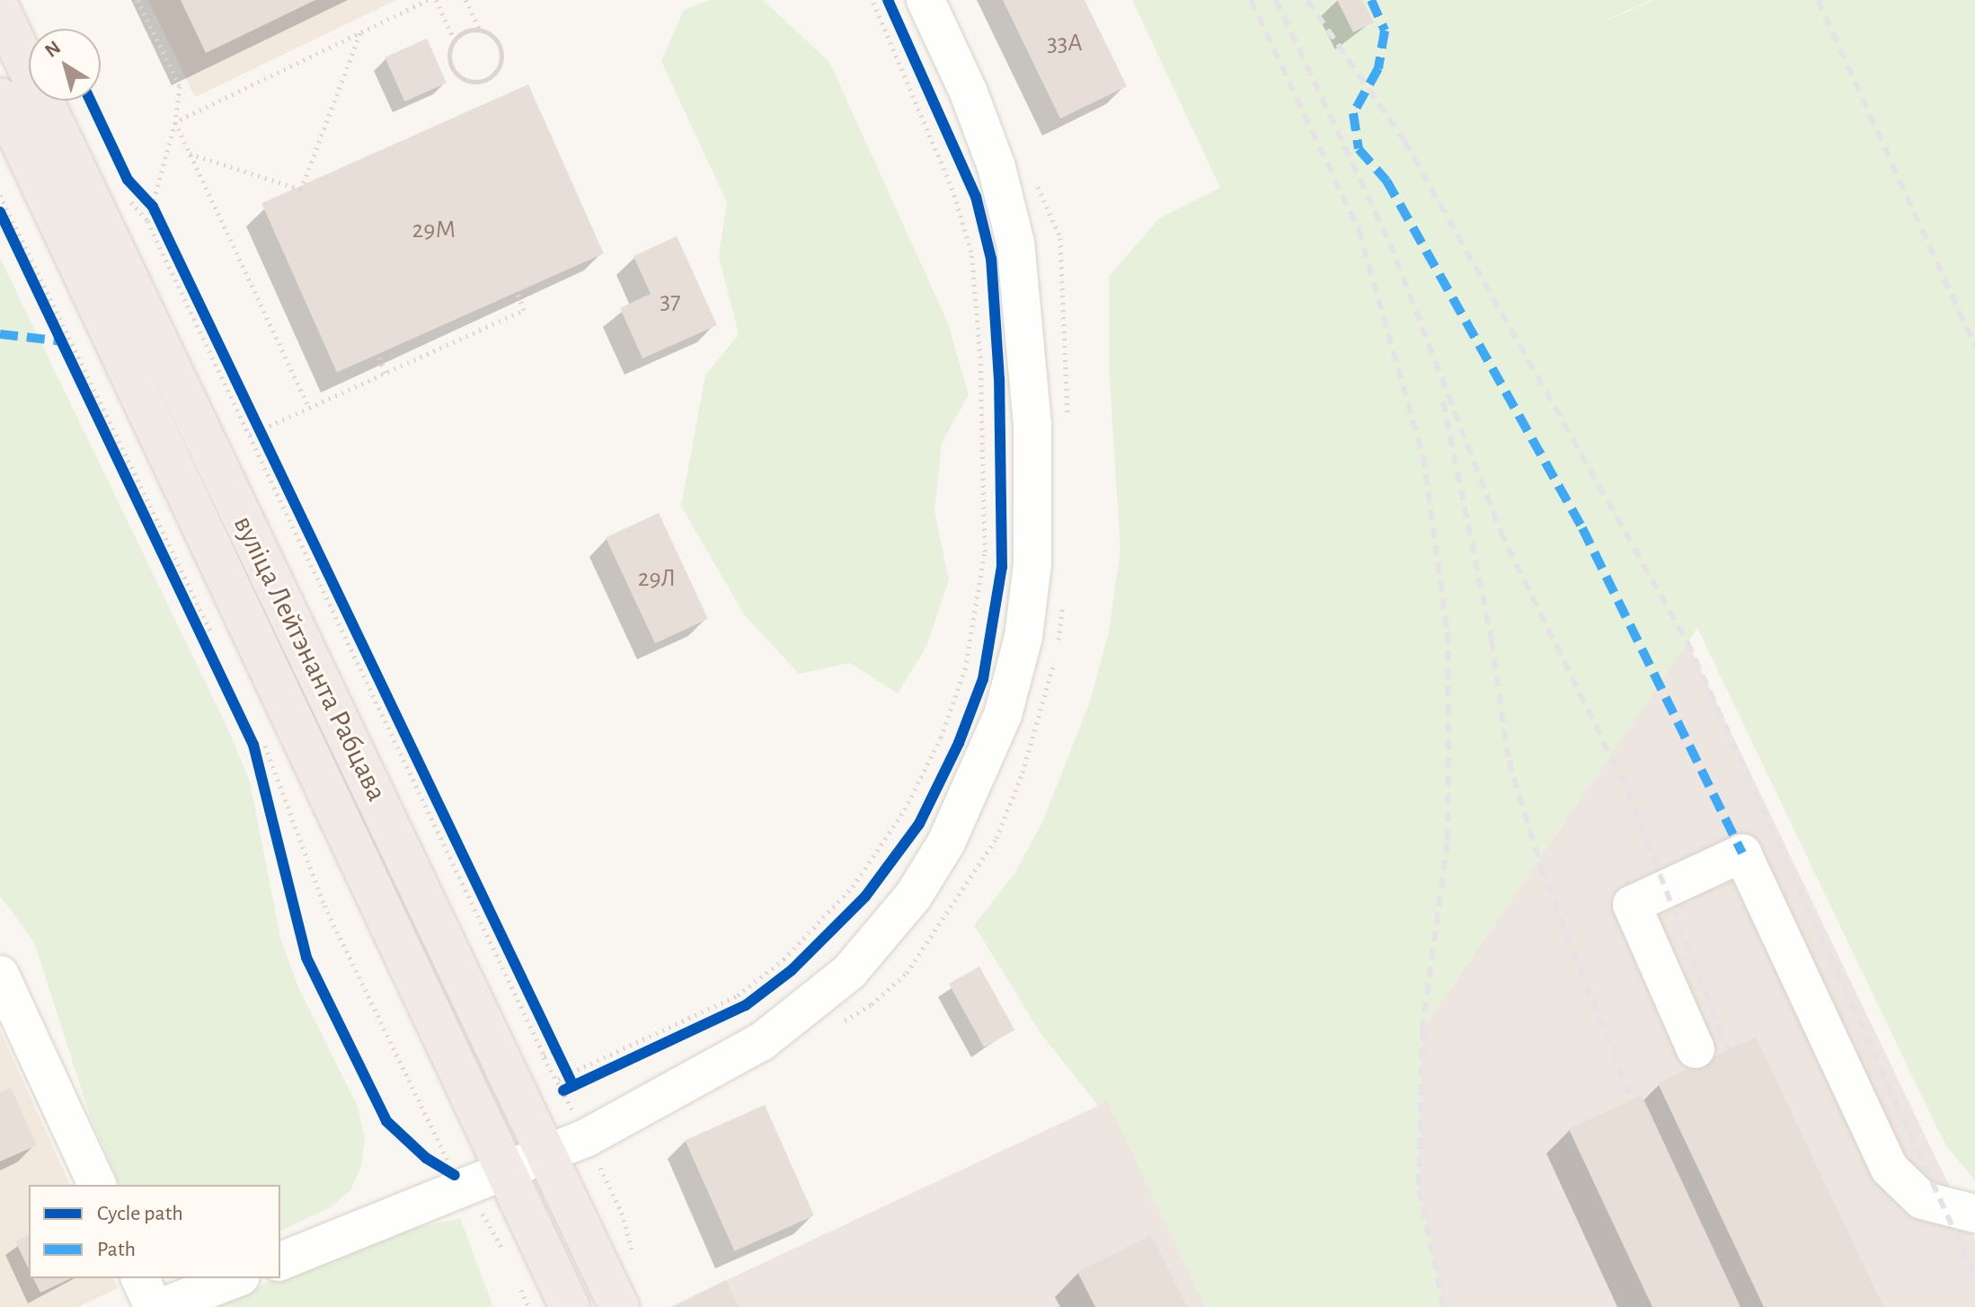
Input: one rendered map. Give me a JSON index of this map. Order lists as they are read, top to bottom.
{
  "streets": {
    "highway": ["вуліца Лейтэнанта Рабцава"]
  },
  "house_numbers": [
    "33А",
    "29М",
    "37",
    "29Л"
  ],
  "legend": ["Cycle path", "Path"],
  "north": "top left"
}
